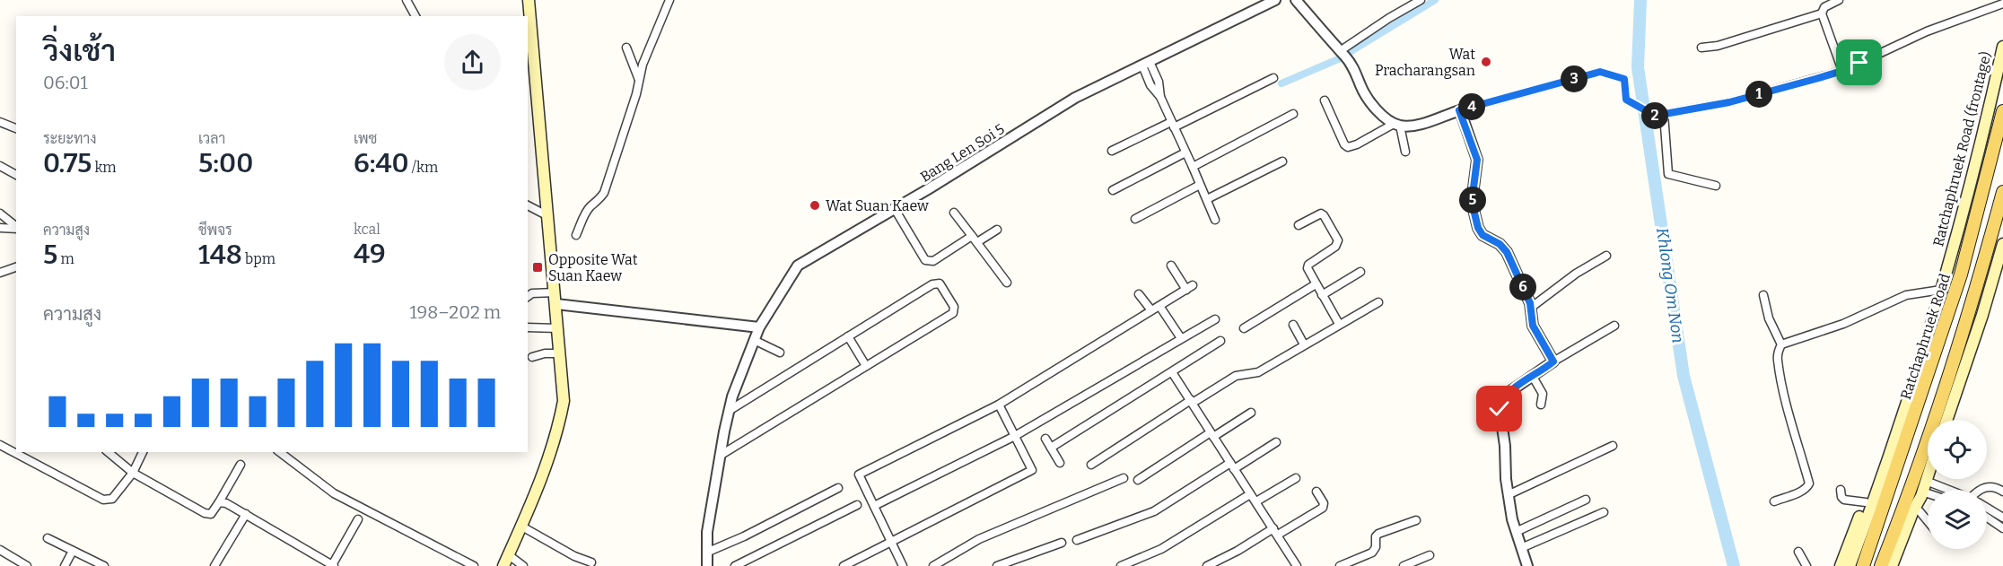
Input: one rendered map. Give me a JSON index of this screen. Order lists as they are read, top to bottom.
{
  "streets": {
    "main road": ["Ratchaphruek Road (frontage)", "Ratchaphruek Road"],
    "street": ["Bang Len Soi 5"]
  },
  "water": ["Khlong Om Non"],
  "places": {
    "other": ["Wat Pracharangsan", "Wat Suan Kaew"],
    "transit": ["Opposite Wat Suan Kaew"]
  },
  "page": {
    "heading": ["วิ่งเช้า", "06:01"],
    "pins": [
      "3",
      "1",
      "4",
      "2",
      "5",
      "6"
    ],
    "stats": [
      ["ระยะทาง", "0.75 km"],
      ["เวลา", "5:00"],
      ["เพซ", "6:40 /km"],
      ["ความสูง", "5 m"],
      ["ชีพจร", "148 bpm"],
      ["kcal", "49"]
    ],
    "chart": ["ความสูง", "198–202 m"]
  }
}
